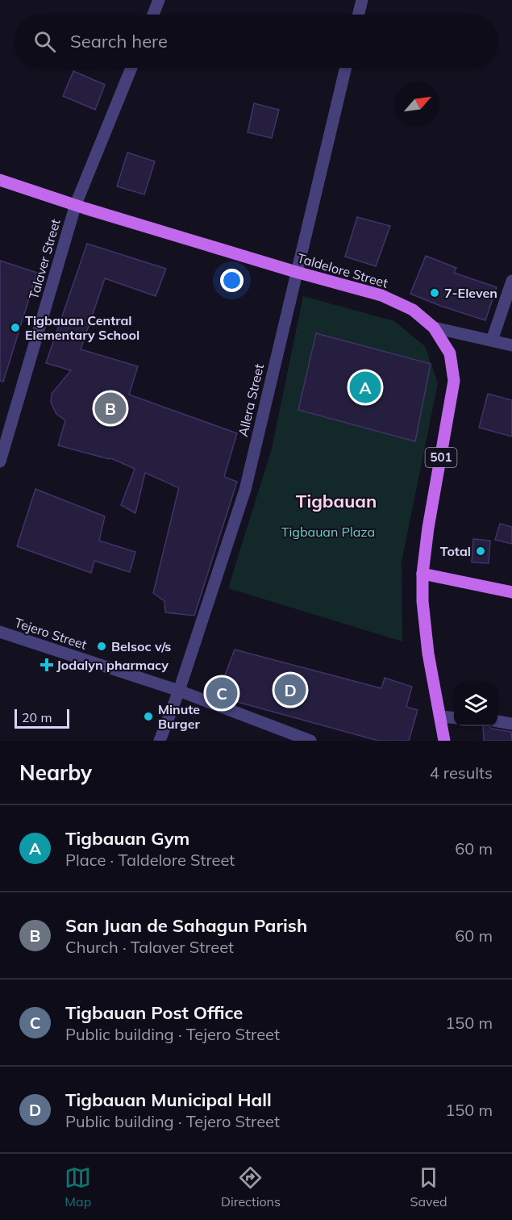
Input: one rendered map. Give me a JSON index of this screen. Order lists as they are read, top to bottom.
{
  "streets": {
    "main road": ["Taldelore Street", "501"],
    "street": ["Talaver Street", "Allera Street", "Tejero Street"]
  },
  "crossings": [
    ["Talaver Street", "Taldelore Street"],
    ["Taldelore Street", "Allera Street"],
    ["Allera Street", "Tejero Street"]
  ],
  "districts": ["Tigbauan"],
  "parks": ["Tigbauan Plaza"],
  "places": {
    "other": [
      "7-Eleven",
      "Tigbauan Central Elementary School",
      "Total",
      "Belsoc v/s",
      "Minute Burger"
    ],
    "health": ["Jodalyn pharmacy"]
  },
  "scale_bar": "20 m",
  "north": "top right",
  "page": {
    "search": "Search here",
    "pins": [
      "A",
      "B",
      "D",
      "C"
    ],
    "scale": "20 m",
    "heading": ["Nearby", "4 results"],
    "list": [
      {
        "mark": "A",
        "name": "Tigbauan Gym",
        "note": "Place · Taldelore Street",
        "value": "60 m"
      },
      {
        "mark": "B",
        "name": "San Juan de Sahagun Parish",
        "note": "Church · Talaver Street",
        "value": "60 m"
      },
      {
        "mark": "C",
        "name": "Tigbauan Post Office",
        "note": "Public building · Tejero Street",
        "value": "150 m"
      },
      {
        "mark": "D",
        "name": "Tigbauan Municipal Hall",
        "note": "Public building · Tejero Street",
        "value": "150 m"
      }
    ],
    "nav": ["Map", "Directions", "Saved"]
  }
}
